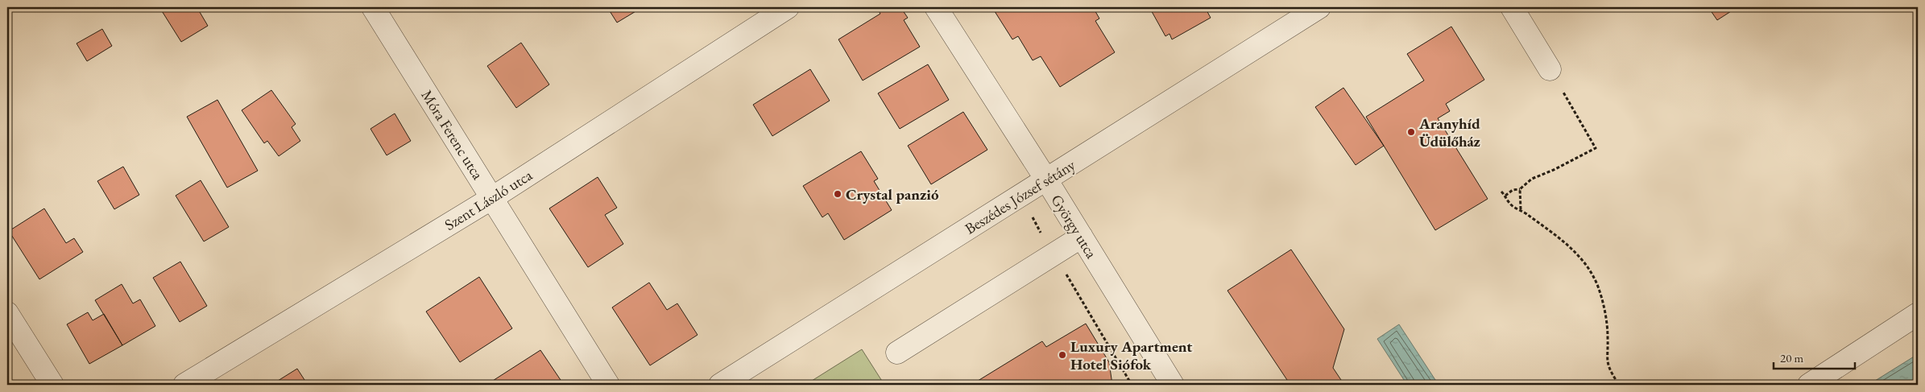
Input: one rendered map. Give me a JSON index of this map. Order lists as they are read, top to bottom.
{
  "streets": {
    "street": [
      "Móra Ferenc utca",
      "Beszédes József sétány",
      "Szent László utca",
      "György utca"
    ]
  },
  "crossings": [
    ["Móra Ferenc utca", "Szent László utca"],
    ["Beszédes József sétány", "György utca"]
  ],
  "places": ["Aranyhíd Üdülőház", "Crystal panzió", "Luxury Apartment Hotel Siófok"],
  "scale_bar": "20 m"
}
